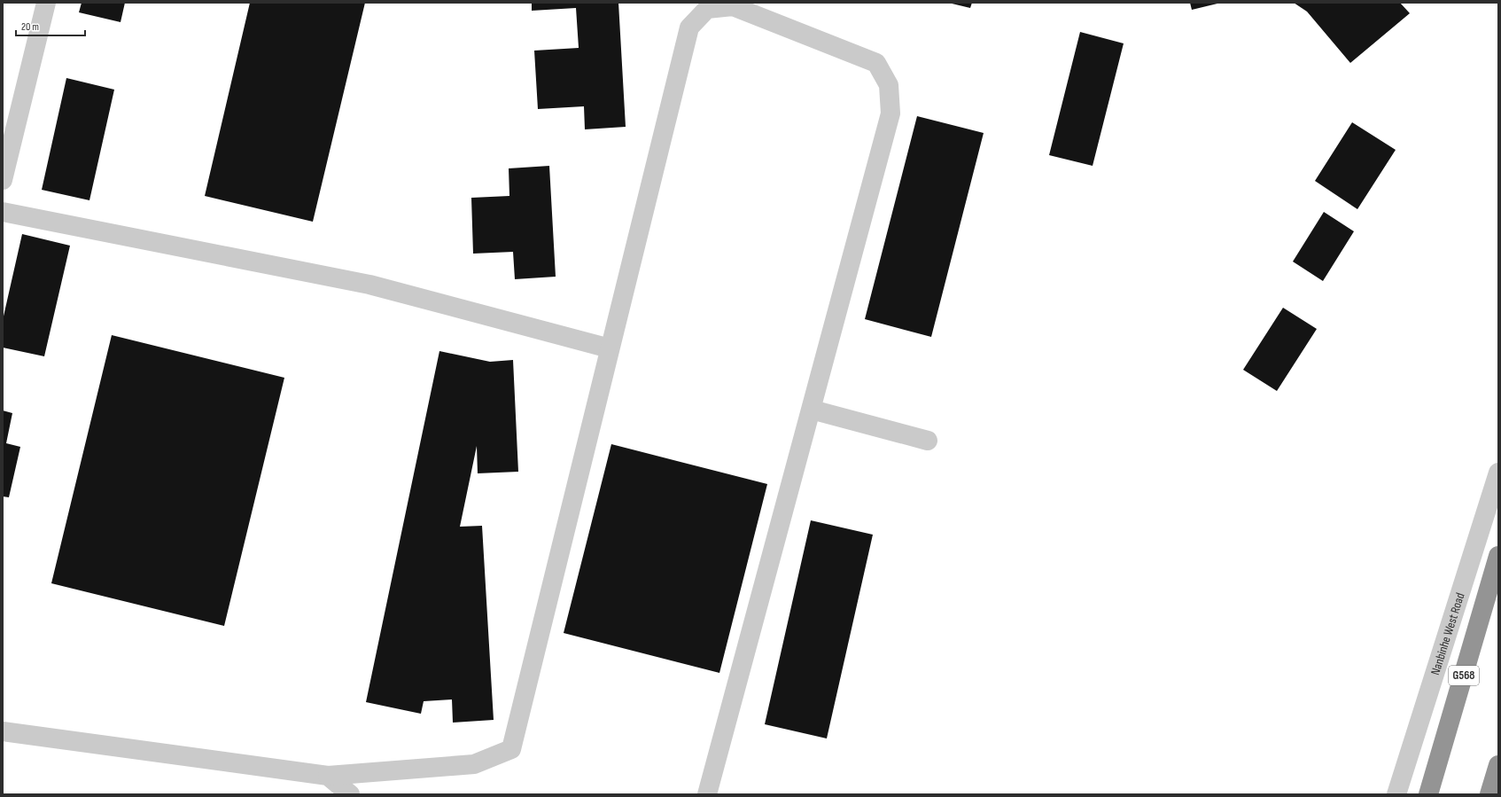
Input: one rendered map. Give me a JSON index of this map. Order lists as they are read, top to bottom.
{
  "streets": {
    "highway": ["G568"],
    "street": ["Nanbinhe West Road"]
  },
  "scale_bar": "20 m"
}
